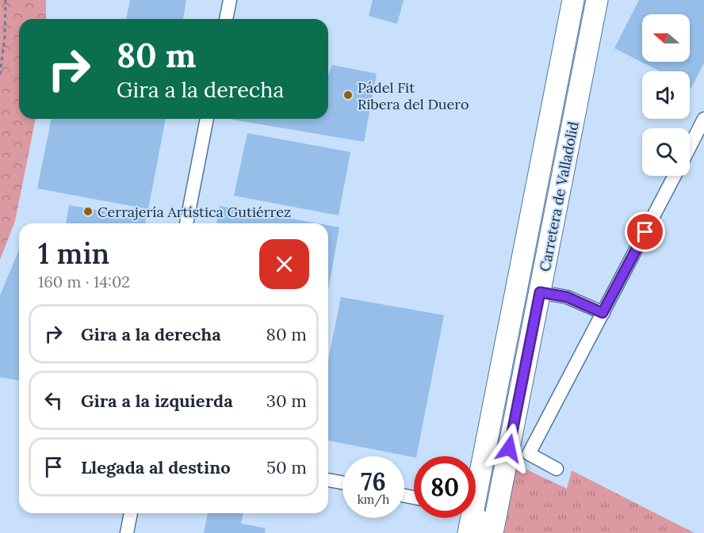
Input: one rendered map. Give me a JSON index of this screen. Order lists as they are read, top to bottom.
{
  "streets": {
    "highway": ["Carretera de Valladolid"]
  },
  "places": ["Pádel Fit Ribera del Duero", "Cerrajería Artística Gutiérrez"],
  "north": "left",
  "page": {
    "turn": ["80 m", "Gira a la derecha"],
    "heading": ["1 min", "160 m · 14:02"],
    "list": [
      {
        "name": "Gira a la derecha",
        "value": "80 m"
      },
      {
        "name": "Gira a la izquierda",
        "value": "30 m"
      },
      {
        "name": "Llegada al destino",
        "value": "50 m"
      }
    ],
    "speed": "76 km/h",
    "limit": "80"
  }
}
